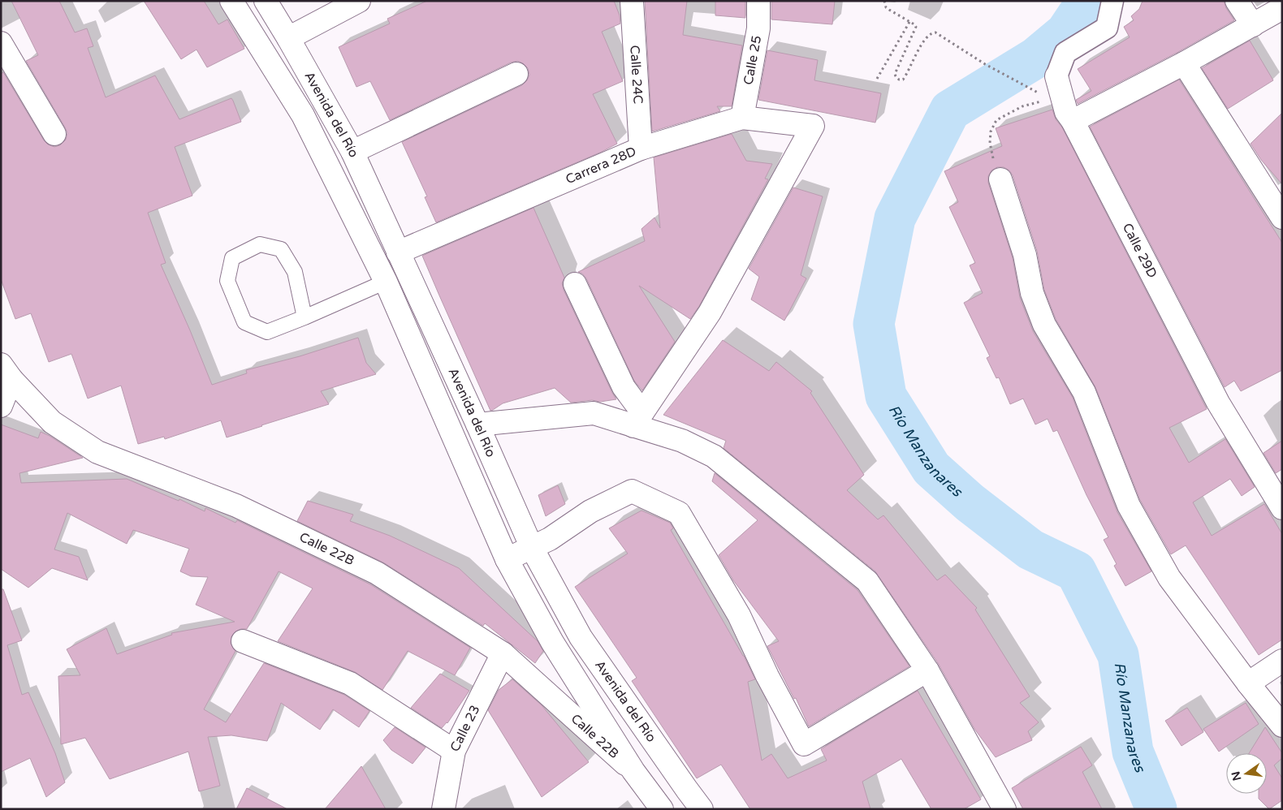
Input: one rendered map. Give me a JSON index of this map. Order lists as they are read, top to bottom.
{
  "streets": {
    "street": [
      "Calle 25",
      "Calle 24C",
      "Avenida del Río",
      "Carrera 28D",
      "Calle 29D",
      "Calle 22B",
      "Calle 23"
    ]
  },
  "crossings": [
    ["Calle 25", "Carrera 28D"],
    ["Calle 24C", "Carrera 28D"],
    ["Avenida del Río", "Carrera 28D"],
    ["Avenida del Río", "Calle 22B"],
    ["Calle 22B", "Calle 23"]
  ],
  "water": ["Río Manzanares"],
  "north": "left"
}
